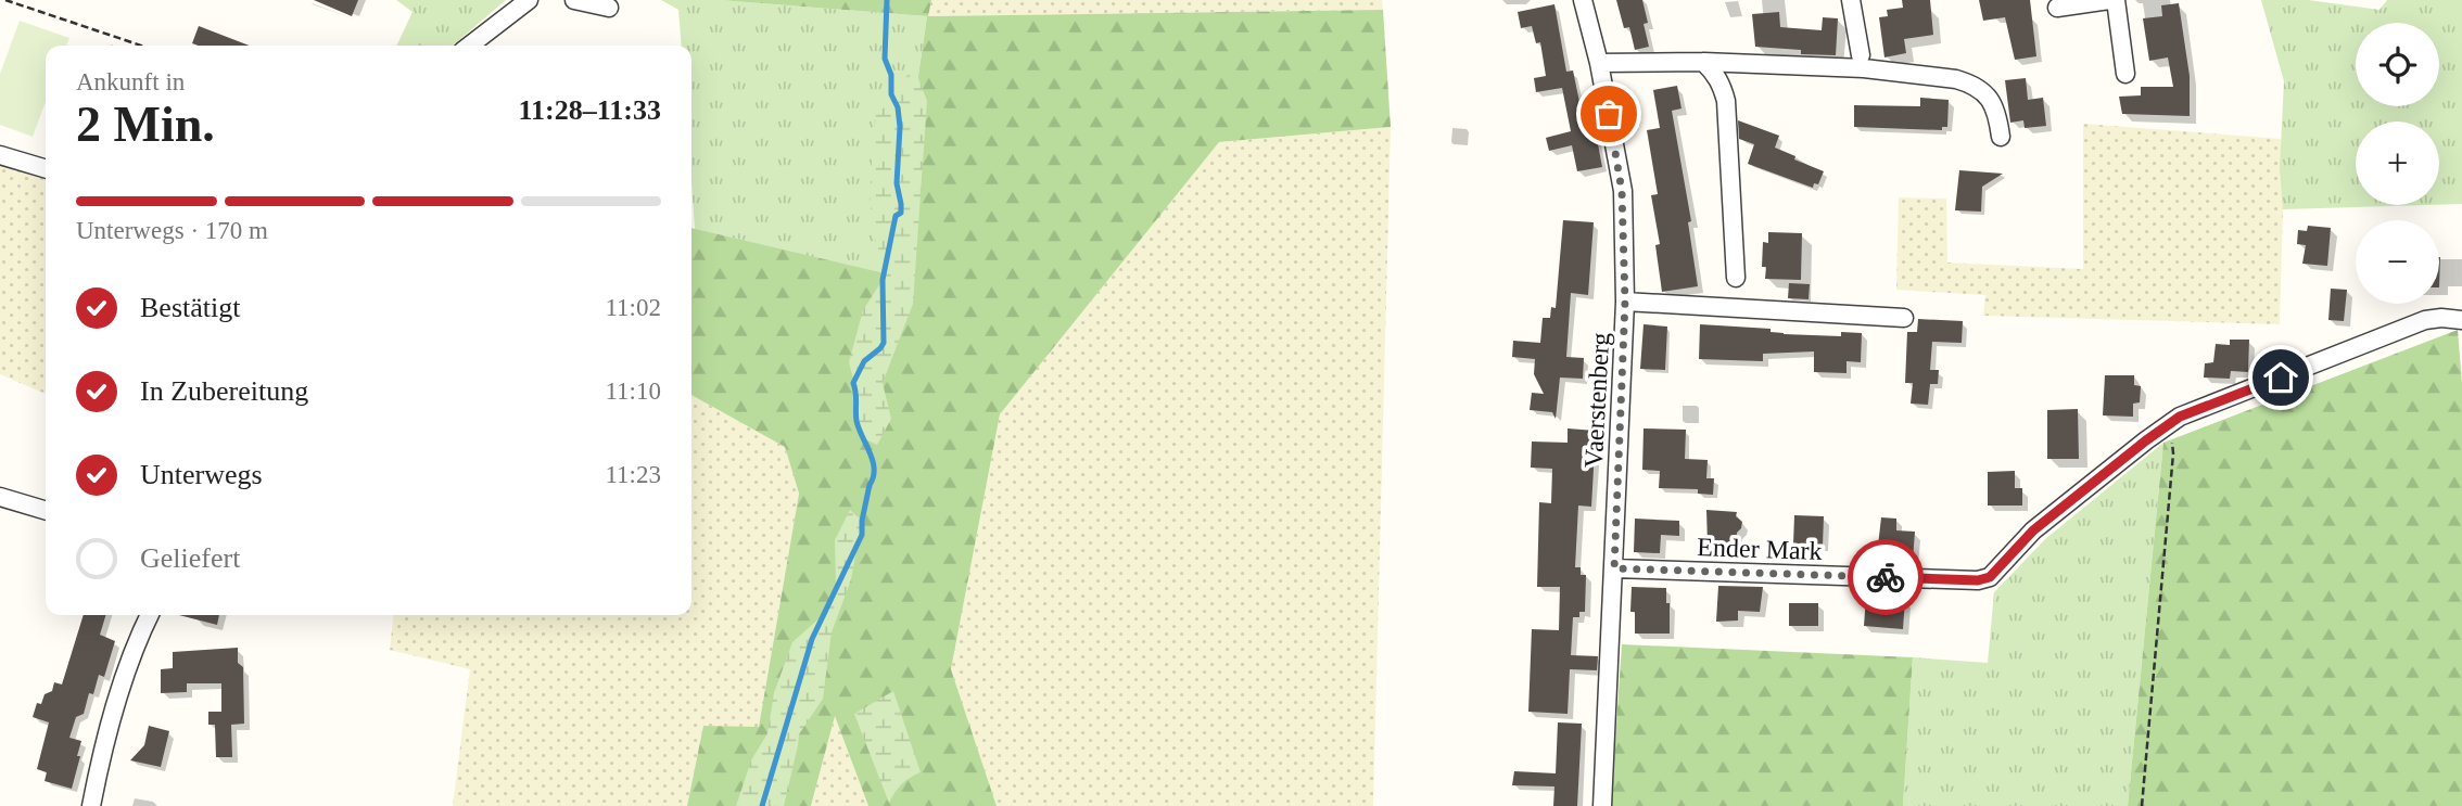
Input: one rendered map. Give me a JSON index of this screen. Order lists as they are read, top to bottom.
{
  "streets": {
    "street": ["Vaerstenberg", "Ender Mark"]
  },
  "crossings": [
    ["Vaerstenberg", "Ender Mark"]
  ],
  "page": {
    "map_buttons": ["+", "−"],
    "heading": ["2 Min.", "Ankunft in", "11:28–11:33"],
    "bar": "Unterwegs · 170 m",
    "list": [
      ["Bestätigt", "11:02"],
      ["In Zubereitung", "11:10"],
      ["Unterwegs", "11:23"],
      "Geliefert"
    ]
  }
}
